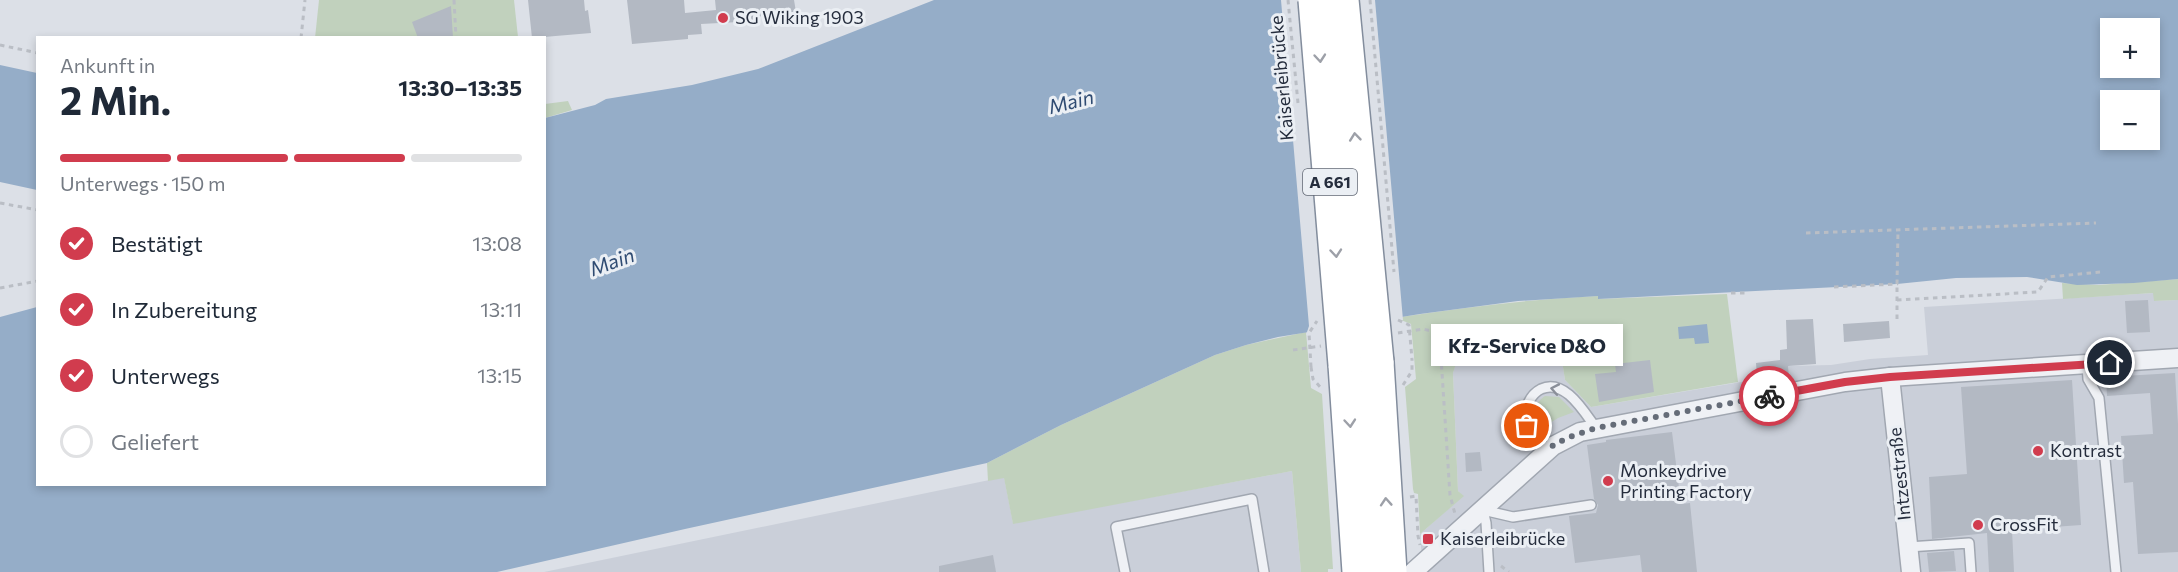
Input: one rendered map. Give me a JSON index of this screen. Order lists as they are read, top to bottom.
{
  "streets": {
    "highway": ["A 661"],
    "street": ["Intzestraße"],
    "path": ["Kaiserleibrücke"]
  },
  "water": ["Main"],
  "places": {
    "other": [
      "SG Wiking 1903",
      "Kfz-Service D&O",
      "Kontrast",
      "Monkeydrive Printing Factory",
      "CrossFit"
    ],
    "transit": ["Kaiserleibrücke"]
  },
  "page": {
    "map_buttons": ["+", "−"],
    "heading": ["2 Min.", "Ankunft in", "13:30–13:35"],
    "bar": "Unterwegs · 150 m",
    "list": [
      ["Bestätigt", "13:08"],
      ["In Zubereitung", "13:11"],
      ["Unterwegs", "13:15"],
      "Geliefert"
    ],
    "bubble": "Kfz-Service D&O"
  }
}
